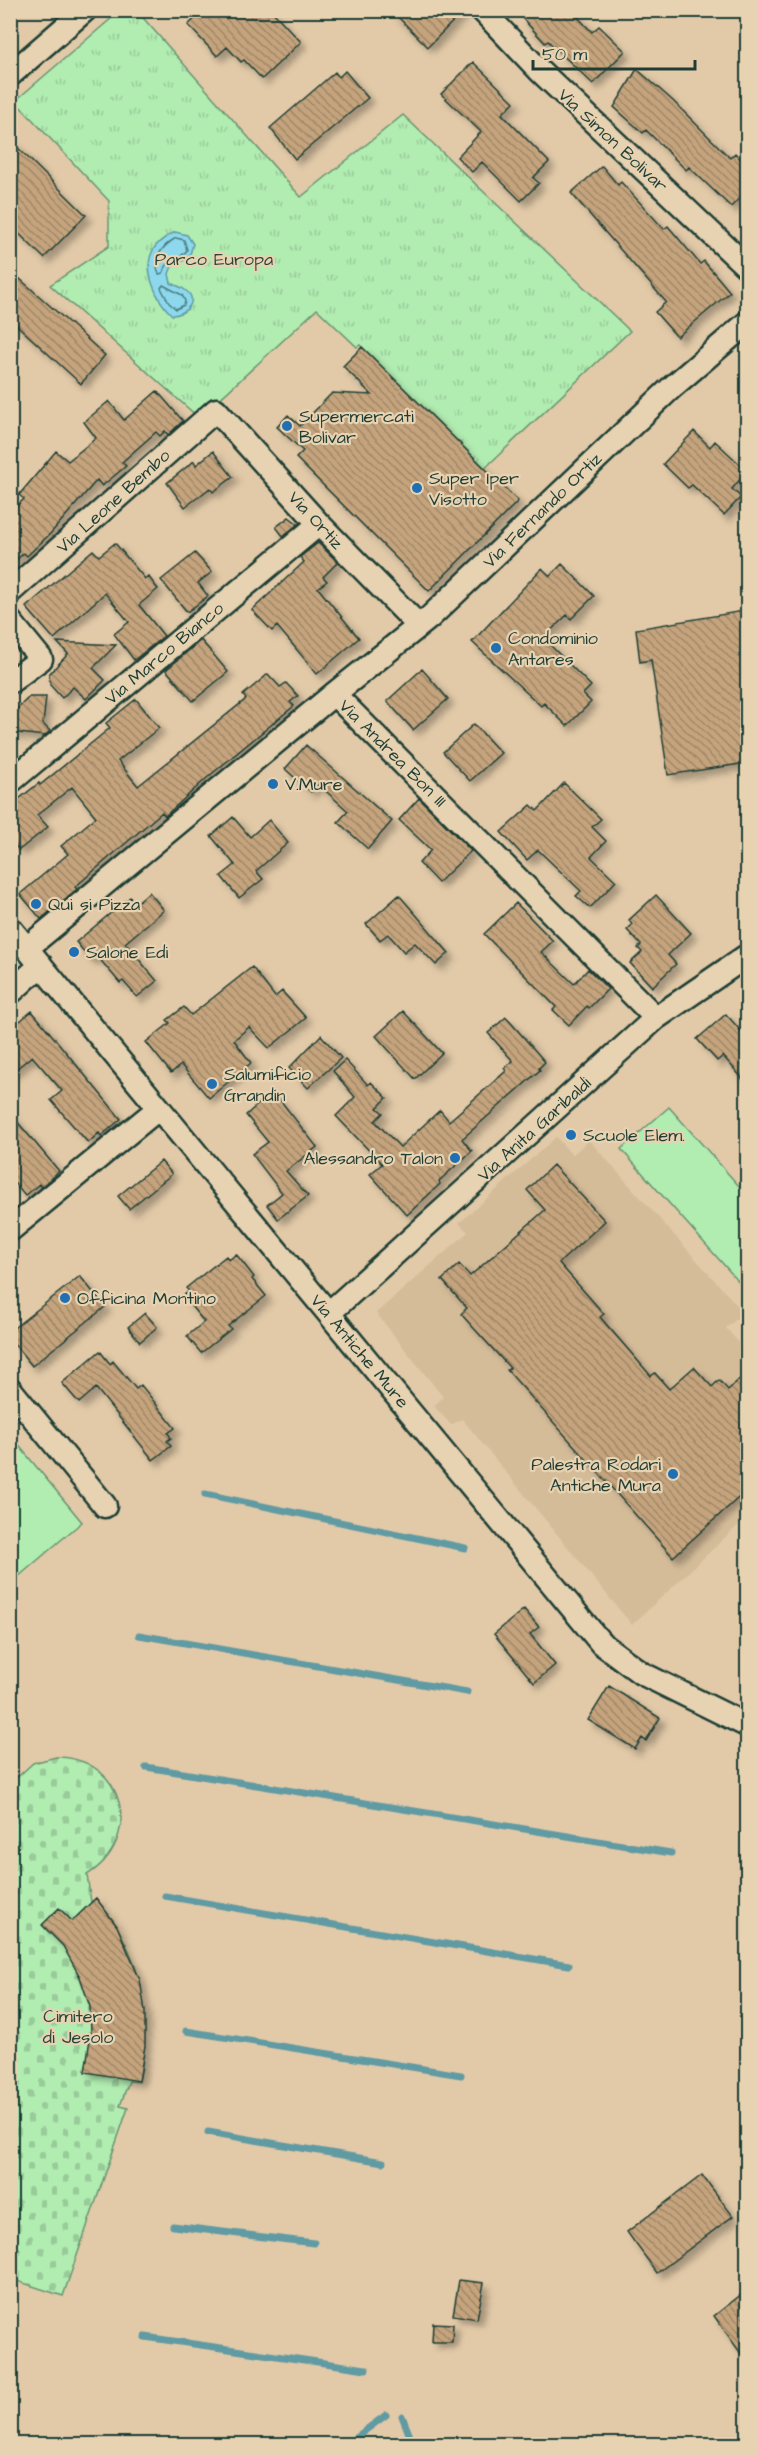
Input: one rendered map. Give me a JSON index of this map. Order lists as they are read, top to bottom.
{
  "streets": {
    "street": [
      "Via Simon Bolivar",
      "Via Leone Bembo",
      "Via Fernando Ortiz",
      "Via Ortiz",
      "Via Marco Bianco",
      "Via Andrea Bon III",
      "Via Anita Garibaldi",
      "Via Antiche Mure"
    ]
  },
  "crossings": [
    ["Via Leone Bembo", "Via Ortiz"],
    ["Via Fernando Ortiz", "Via Ortiz"],
    ["Via Fernando Ortiz", "Via Andrea Bon III"],
    ["Via Ortiz", "Via Marco Bianco"],
    ["Via Andrea Bon III", "Via Anita Garibaldi"],
    ["Via Andrea Bon III", "Via Antiche Mure"],
    ["Via Anita Garibaldi", "Via Antiche Mure"]
  ],
  "parks": ["Parco Europa", "Cimitero di Jesolo"],
  "places": [
    "Supermercati Bolivar",
    "Super Iper Visotto",
    "Condominio Antares",
    "V.Mure",
    "Qui si Pizza",
    "Salone Edi",
    "Salumificio Grandin",
    "Scuole Elem.",
    "Alessandro Talon",
    "Officina Montino",
    "Palestra Rodari Antiche Mura"
  ],
  "scale_bar": "50 m"
}
